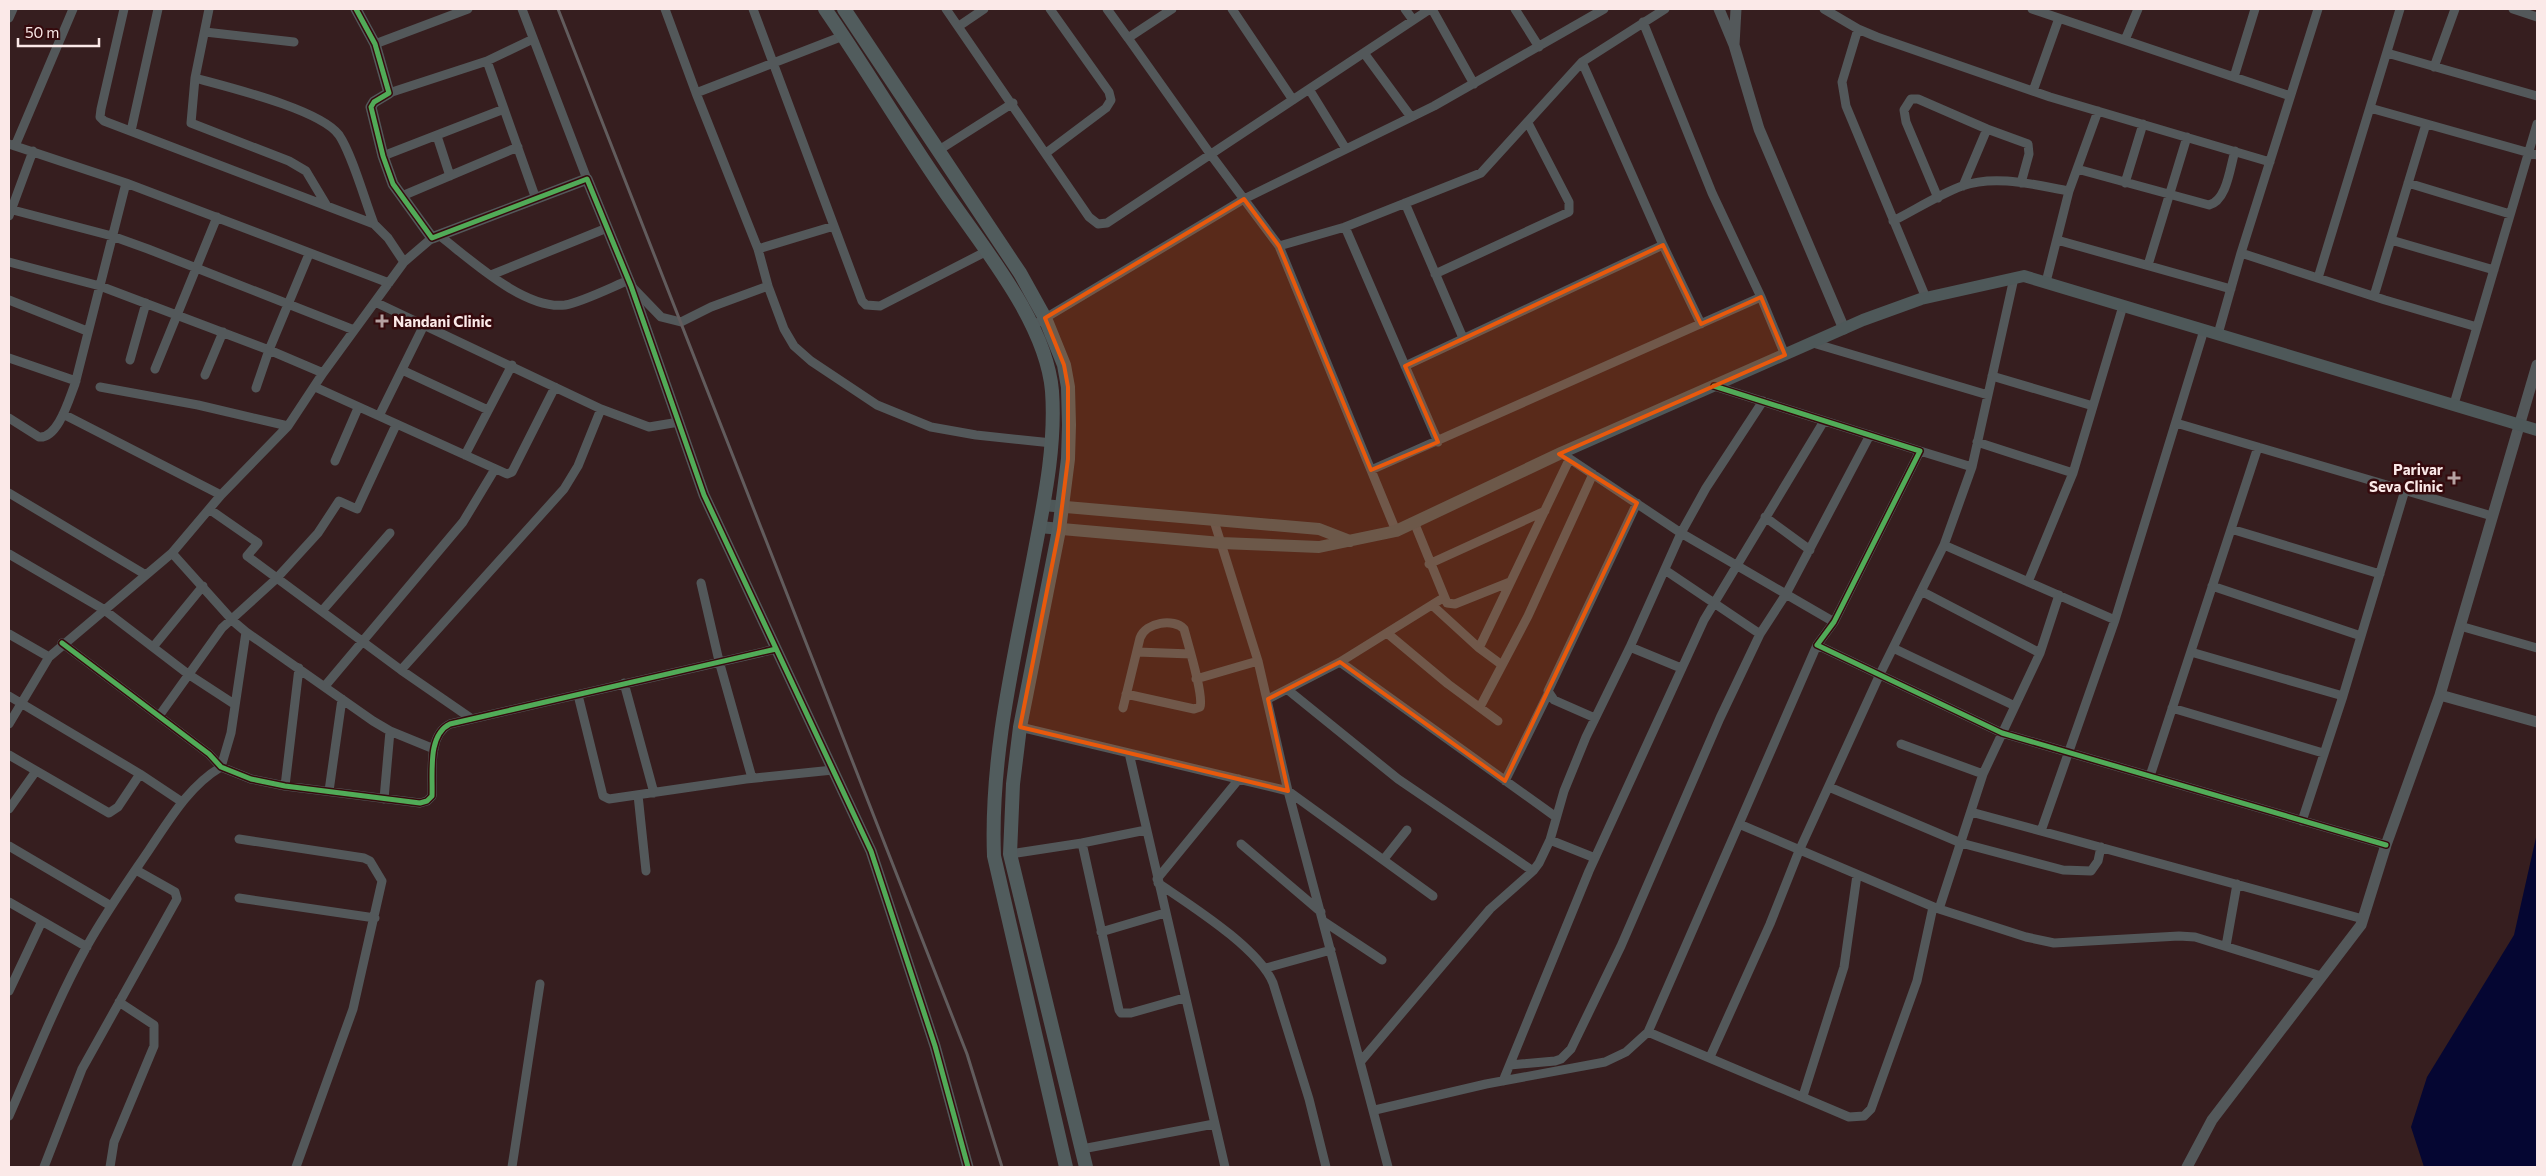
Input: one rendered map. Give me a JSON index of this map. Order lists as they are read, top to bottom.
{
  "places": {
    "health": ["Nandani Clinic", "Parivar Seva Clinic"]
  },
  "scale_bar": "50 m"
}
